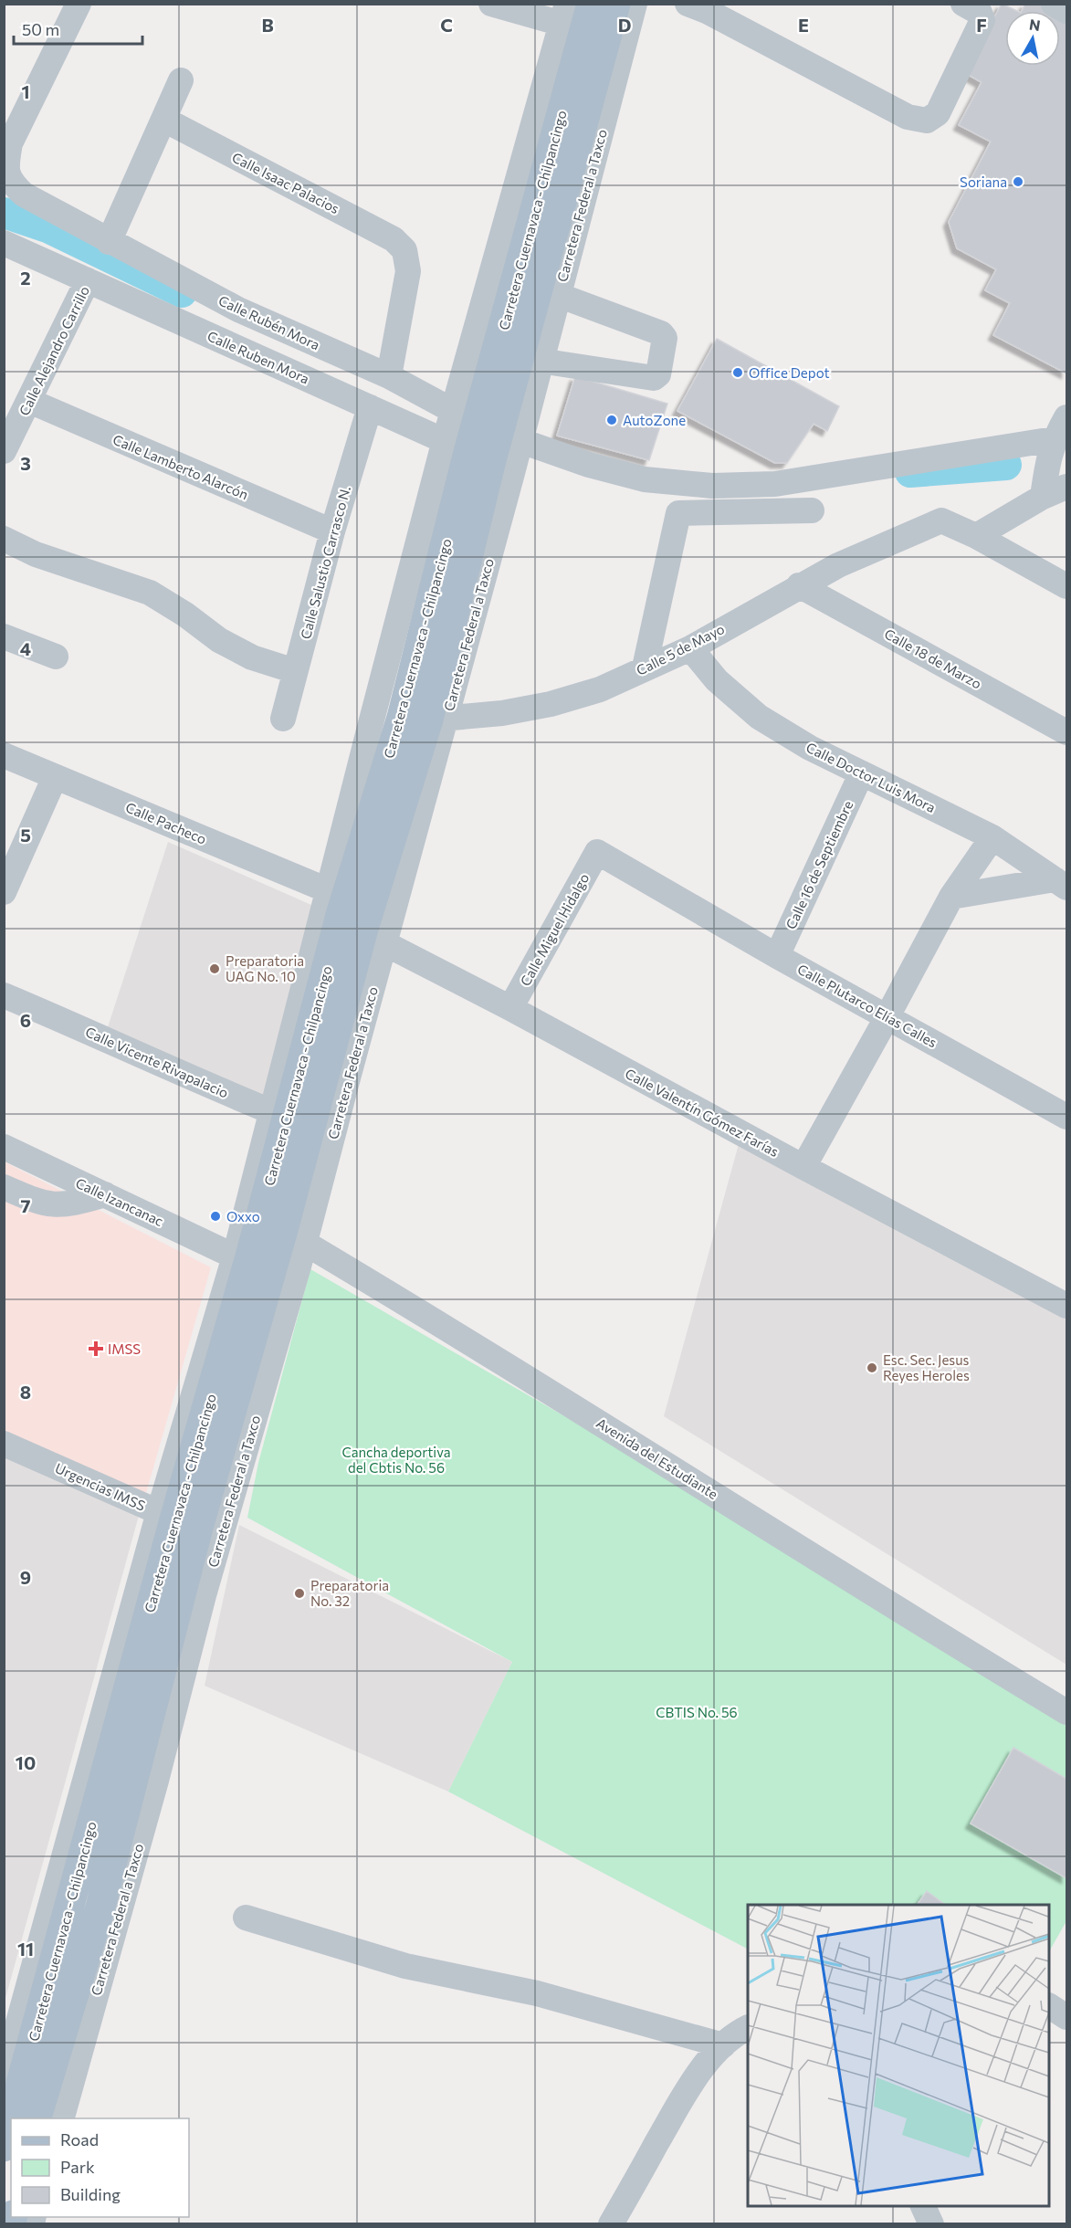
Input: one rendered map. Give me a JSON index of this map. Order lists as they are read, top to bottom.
{
  "streets": {
    "main road": ["Carretera Cuernavaca - Chilpancingo"],
    "street": [
      "Calle Isaac Palacios",
      "Carretera Federal a Taxco",
      "Calle Rubén Mora",
      "Calle Alejandro Carrillo",
      "Calle Ruben Mora",
      "Calle Lamberto Alarcón",
      "Calle Salustio Carrasco N.",
      "Calle 5 de Mayo",
      "Calle 18 de Marzo",
      "Calle Doctor Luis Mora",
      "Calle Pacheco",
      "Calle 16 de Septiembre",
      "Calle Miguel Hidalgo",
      "Calle Plutarco Elías Calles",
      "Calle Vicente Rivapalacio",
      "Calle Valentín Gómez Farías",
      "Calle Izancanac",
      "Avenida del Estudiante",
      "Urgencias IMSS"
    ]
  },
  "crossings": [
    ["Calle Isaac Palacios", "Calle Rubén Mora"],
    ["Carretera Federal a Taxco", "Carretera Cuernavaca - Chilpancingo"],
    ["Carretera Federal a Taxco", "Calle Rubén Mora"],
    ["Carretera Federal a Taxco", "Calle Ruben Mora"],
    ["Carretera Federal a Taxco", "Calle 5 de Mayo"],
    ["Carretera Federal a Taxco", "Calle Pacheco"],
    ["Carretera Federal a Taxco", "Calle Valentín Gómez Farías"],
    ["Carretera Federal a Taxco", "Calle Izancanac"],
    ["Carretera Federal a Taxco", "Avenida del Estudiante"],
    ["Carretera Cuernavaca - Chilpancingo", "Calle Rubén Mora"],
    ["Carretera Cuernavaca - Chilpancingo", "Calle Ruben Mora"],
    ["Carretera Cuernavaca - Chilpancingo", "Calle 5 de Mayo"],
    ["Carretera Cuernavaca - Chilpancingo", "Calle Pacheco"],
    ["Carretera Cuernavaca - Chilpancingo", "Calle Vicente Rivapalacio"],
    ["Carretera Cuernavaca - Chilpancingo", "Calle Valentín Gómez Farías"],
    ["Carretera Cuernavaca - Chilpancingo", "Avenida del Estudiante"],
    ["Carretera Cuernavaca - Chilpancingo", "Urgencias IMSS"],
    ["Calle Alejandro Carrillo", "Calle Ruben Mora"],
    ["Calle Alejandro Carrillo", "Calle Lamberto Alarcón"],
    ["Calle Ruben Mora", "Calle Salustio Carrasco N."],
    ["Calle Lamberto Alarcón", "Calle Salustio Carrasco N."],
    ["Calle 5 de Mayo", "Calle 18 de Marzo"],
    ["Calle 5 de Mayo", "Calle Doctor Luis Mora"],
    ["Calle Doctor Luis Mora", "Calle 16 de Septiembre"],
    ["Calle Pacheco", "Calle Valentín Gómez Farías"],
    ["Calle 16 de Septiembre", "Calle Plutarco Elías Calles"],
    ["Calle Miguel Hidalgo", "Calle Plutarco Elías Calles"],
    ["Calle Miguel Hidalgo", "Calle Valentín Gómez Farías"]
  ],
  "parks": ["Cancha deportiva del Cbtis No. 56", "CBTIS No. 56"],
  "places": {
    "other": [
      "Soriana",
      "Office Depot",
      "AutoZone",
      "Preparatoria UAG No. 10",
      "Oxxo",
      "Esc. Sec. Jesus Reyes Heroles",
      "Preparatoria No. 32"
    ],
    "health": ["IMSS"]
  },
  "legend": ["Road", "Park", "Building"],
  "scale_bar": "50 m",
  "north": "top",
  "grid": {
    "columns": [
      "B",
      "C",
      "D",
      "E",
      "F"
    ],
    "rows": [
      "1",
      "2",
      "3",
      "4",
      "5",
      "6",
      "7",
      "8",
      "9",
      "10",
      "11"
    ]
  }
}
